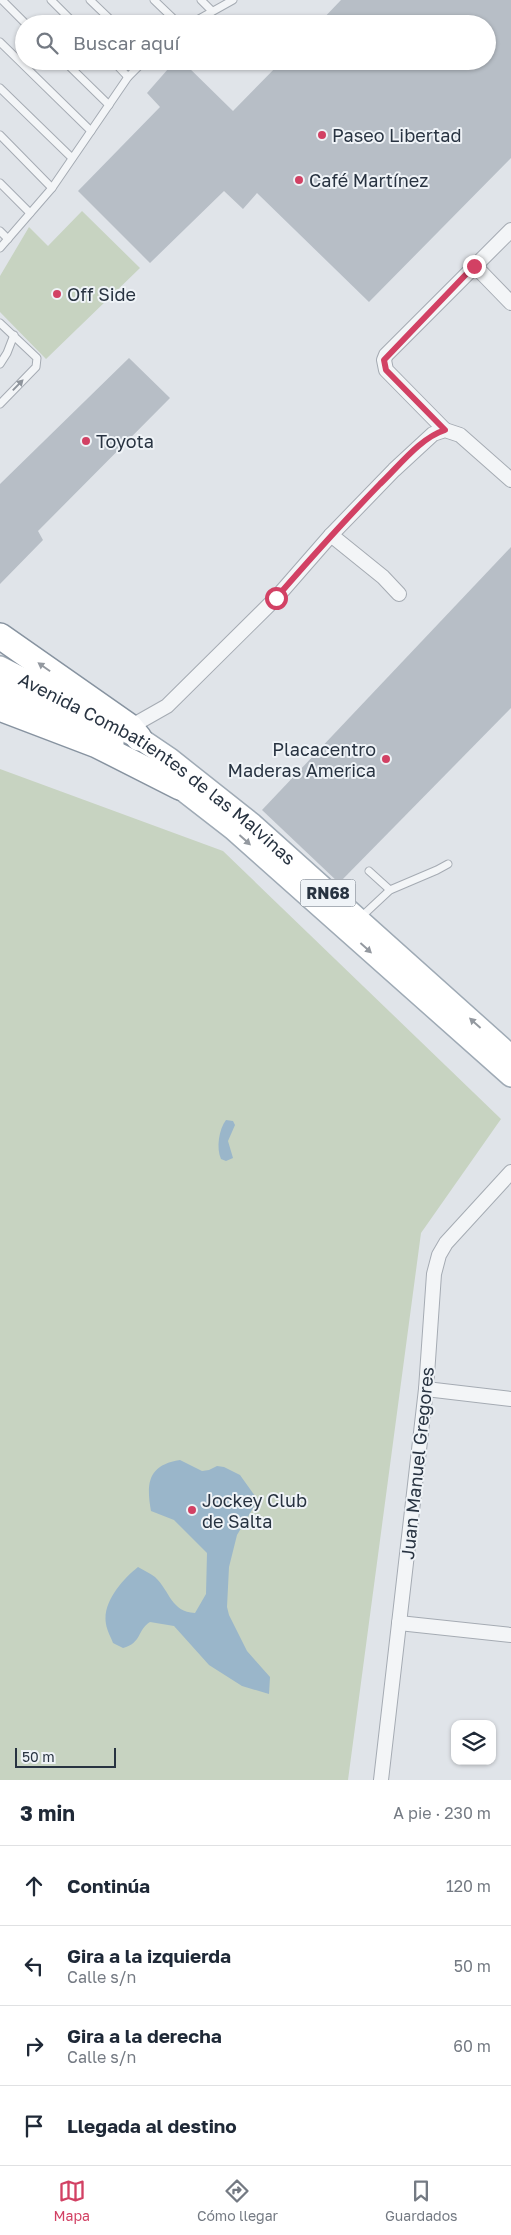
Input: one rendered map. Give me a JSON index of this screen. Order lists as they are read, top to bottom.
{
  "streets": {
    "highway": ["RN68"],
    "main road": ["Avenida Combatientes de las Malvinas"],
    "street": ["Juan Manuel Gregores"]
  },
  "crossings": [
    ["Avenida Combatientes de las Malvinas", "RN68"]
  ],
  "places": [
    "Paseo Libertad",
    "Café Martínez",
    "Off Side",
    "Toyota",
    "Placacentro Maderas America",
    "Jockey Club de Salta"
  ],
  "scale_bar": "50 m",
  "page": {
    "search": "Buscar aquí",
    "scale": "50 m",
    "heading": ["3 min", "A pie · 230 m"],
    "list": [
      ["Continúa", "120 m"],
      ["Gira a la izquierda", "Calle s/n", "50 m"],
      ["Gira a la derecha", "Calle s/n", "60 m"],
      "Llegada al destino"
    ],
    "nav": ["Mapa", "Cómo llegar", "Guardados"]
  }
}
